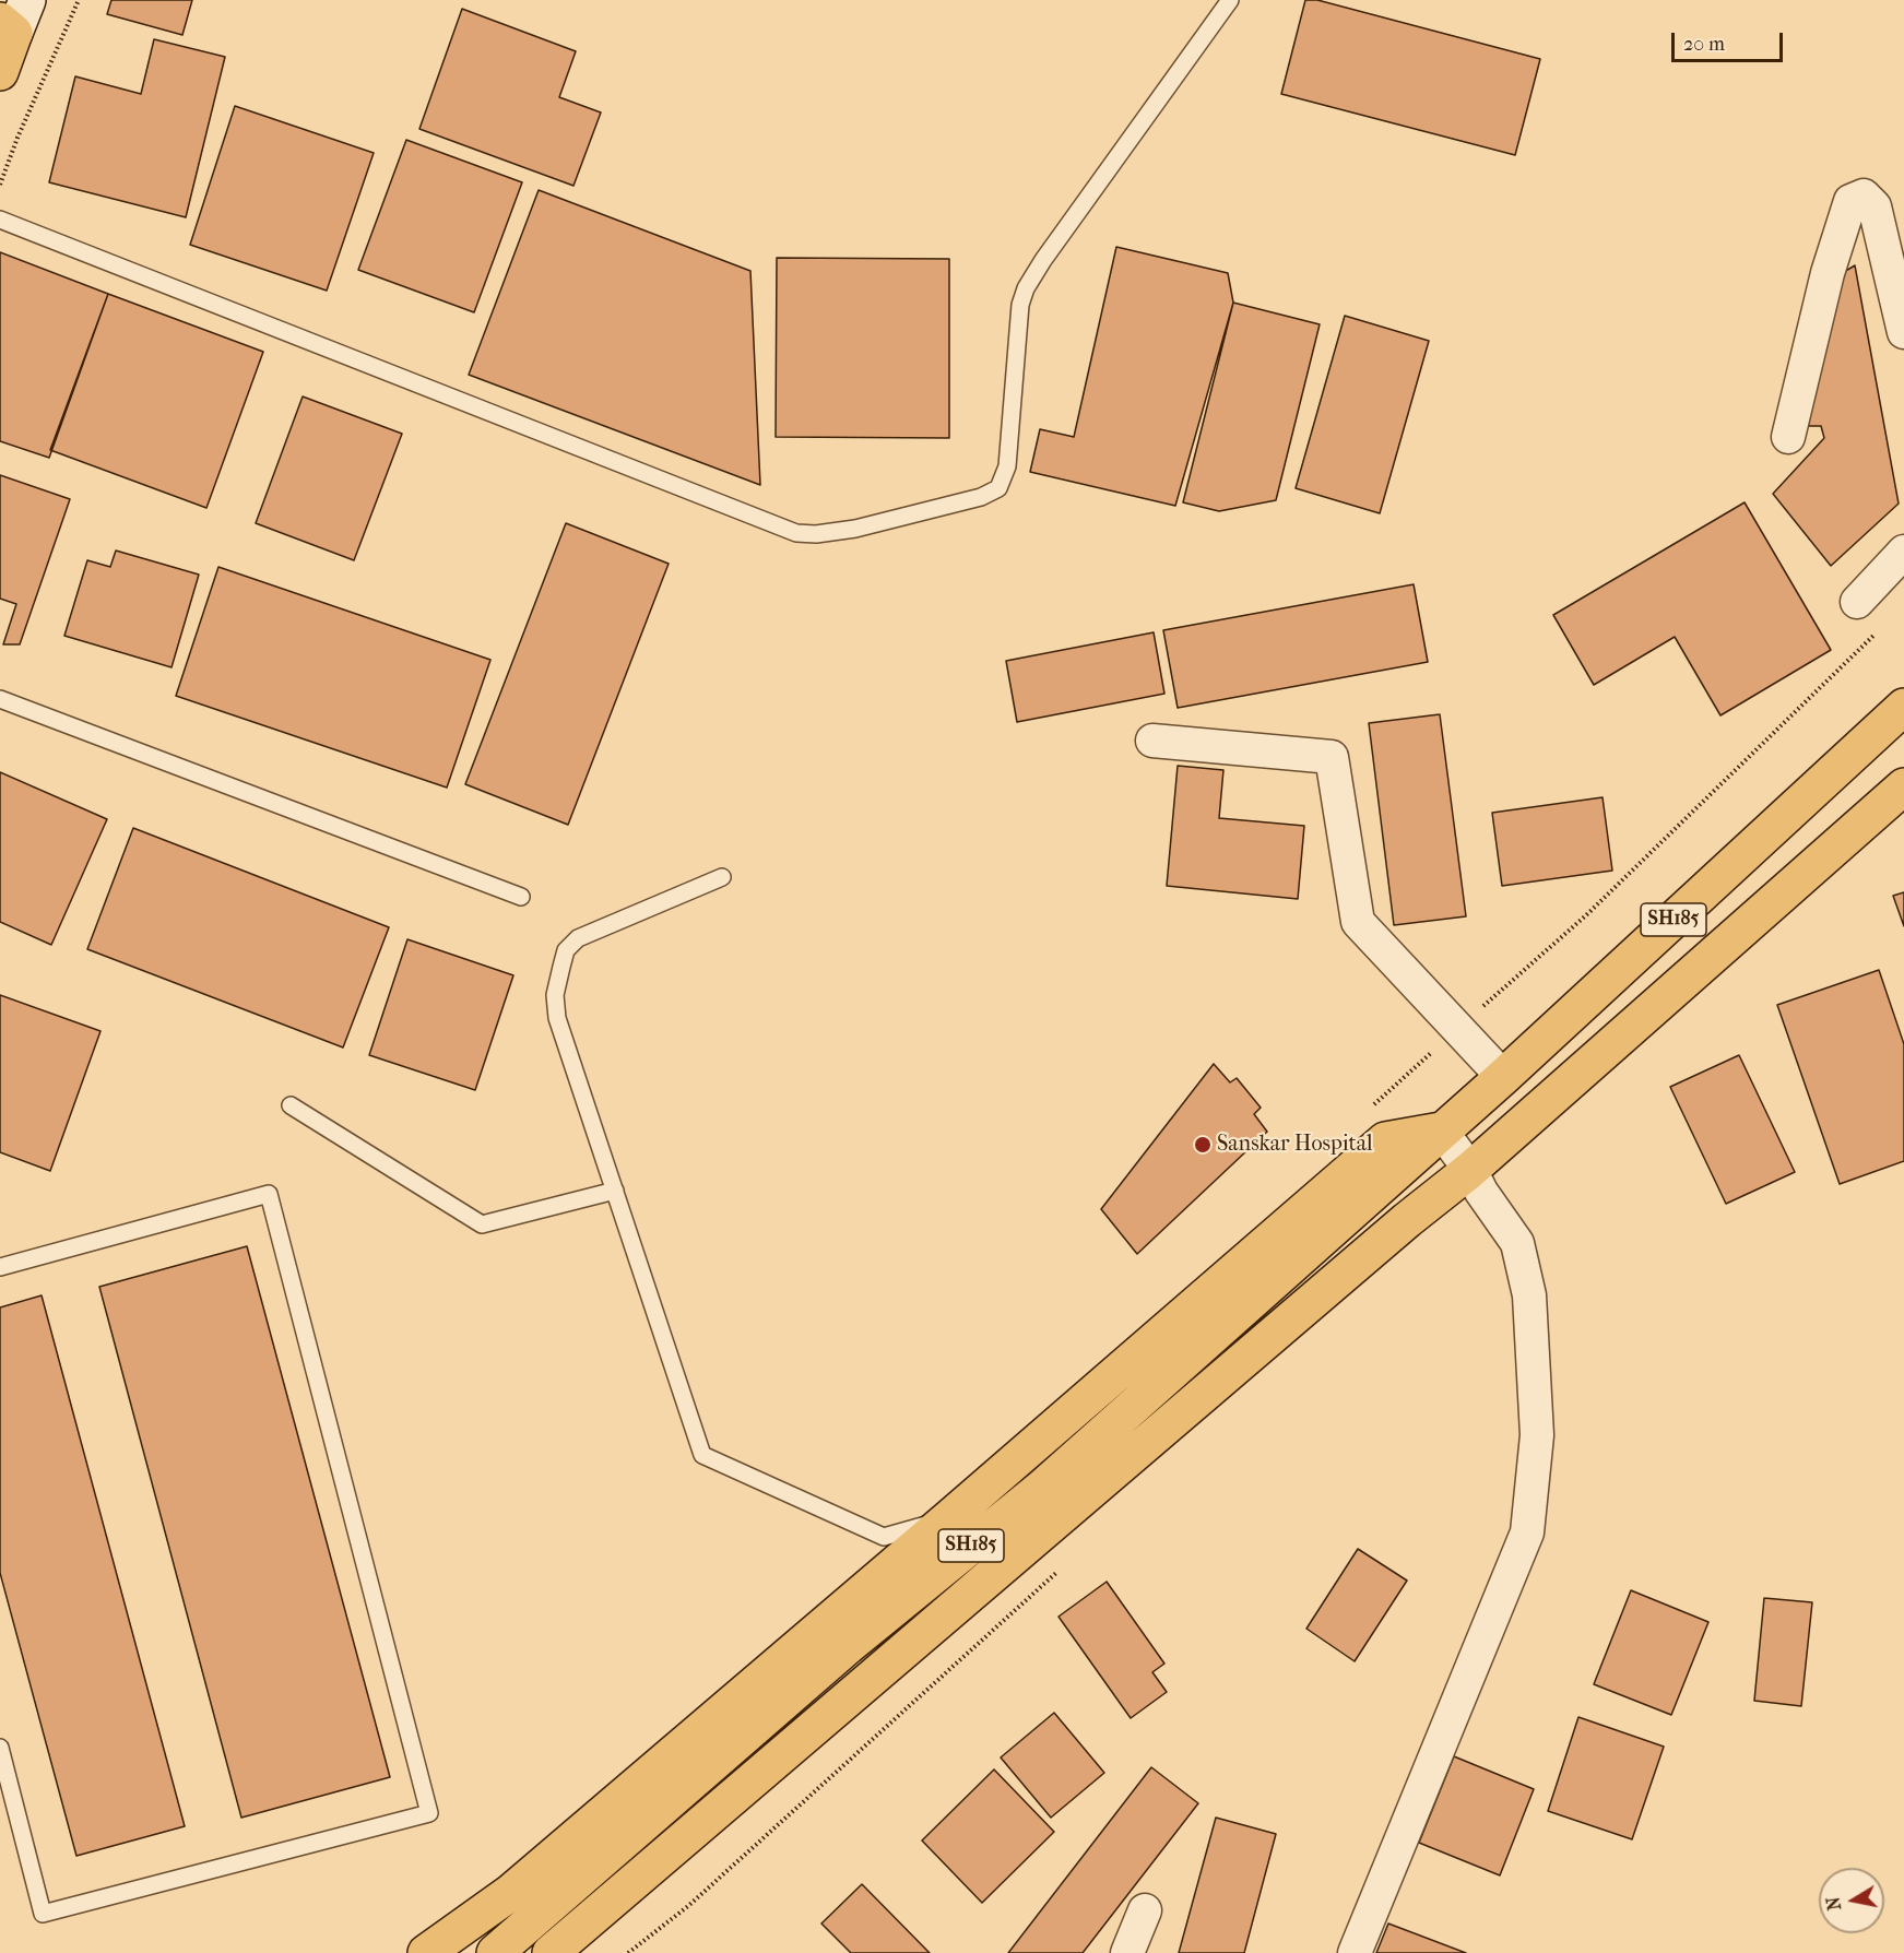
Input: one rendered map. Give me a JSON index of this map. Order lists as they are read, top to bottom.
{
  "streets": {
    "main road": ["SH185"]
  },
  "places": ["Sanskar Hospital"],
  "scale_bar": "20 m",
  "north": "left"
}
